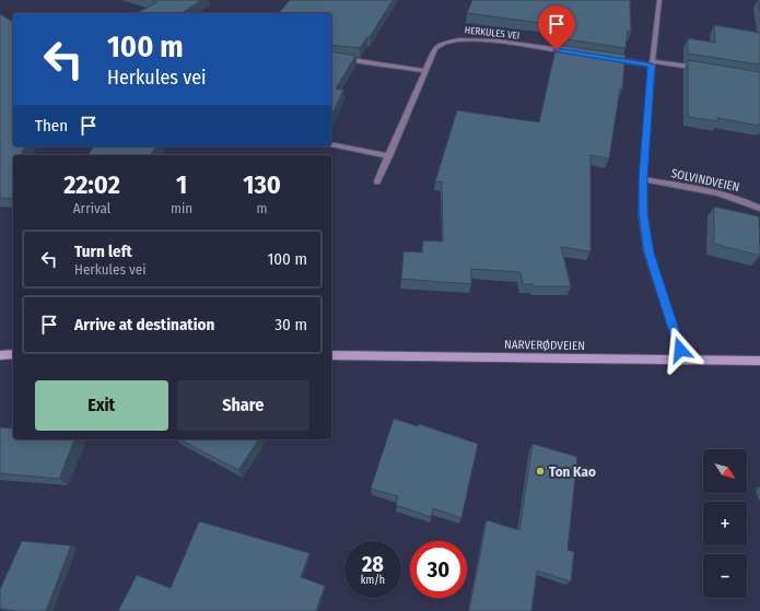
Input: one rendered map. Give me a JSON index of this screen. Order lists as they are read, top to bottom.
{
  "streets": {
    "main road": ["NARVERØDVEIEN"],
    "street": ["HERKULES VEI", "SOLVINDVEIEN"]
  },
  "places": ["Ton Kao"],
  "north": "bottom right",
  "page": {
    "turn": ["100 m", "Herkules vei"],
    "then": "Then",
    "eta": [
      "22:02",
      "Arrival",
      "1",
      "min",
      "130",
      "m"
    ],
    "list": [
      {
        "name": "Turn left",
        "note": "Herkules vei",
        "value": "100 m"
      },
      {
        "name": "Arrive at destination",
        "value": "30 m"
      }
    ],
    "buttons": ["Exit", "Share"],
    "map_buttons": ["+", "−"],
    "speed": "28 km/h",
    "limit": "30"
  }
}
